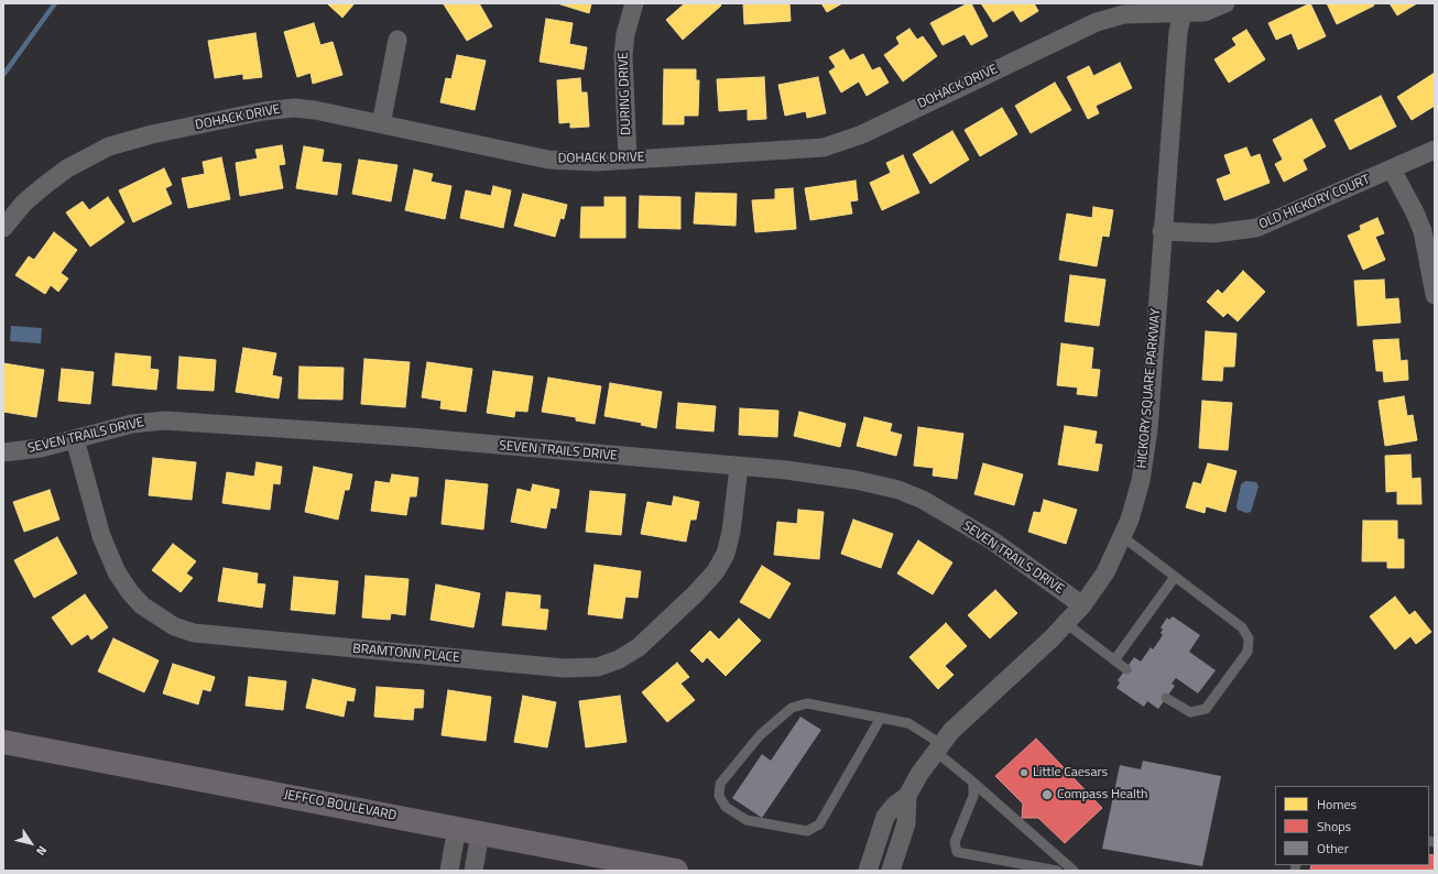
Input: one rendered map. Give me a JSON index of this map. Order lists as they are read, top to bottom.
{
  "streets": {
    "main road": ["JEFFCO BOULEVARD"],
    "street": [
      "DOHACK DRIVE",
      "DURING DRIVE",
      "OLD HICKORY COURT",
      "HICKORY SQUARE PARKWAY",
      "SEVEN TRAILS DRIVE",
      "BRAMTONN PLACE"
    ]
  },
  "crossings": [
    ["DOHACK DRIVE", "DURING DRIVE"],
    ["DOHACK DRIVE", "HICKORY SQUARE PARKWAY"],
    ["OLD HICKORY COURT", "HICKORY SQUARE PARKWAY"],
    ["HICKORY SQUARE PARKWAY", "SEVEN TRAILS DRIVE"],
    ["SEVEN TRAILS DRIVE", "BRAMTONN PLACE"]
  ],
  "places": ["Little Caesars", "Compass Health"],
  "legend": ["Homes", "Shops", "Other"],
  "north": "bottom right"
}
